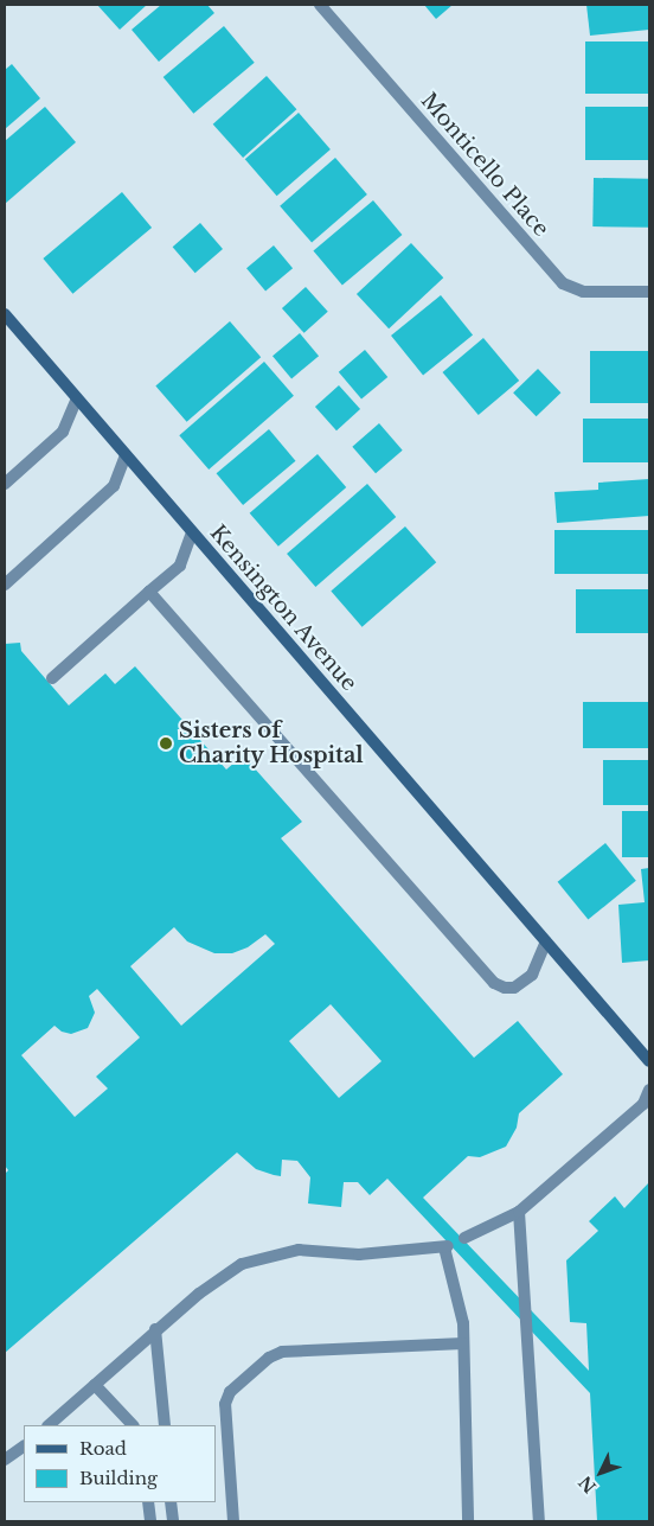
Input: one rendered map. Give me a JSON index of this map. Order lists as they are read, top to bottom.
{
  "streets": {
    "street": ["Monticello Place", "Kensington Avenue"]
  },
  "places": ["Sisters of Charity Hospital"],
  "legend": ["Road", "Building"],
  "north": "bottom left"
}
